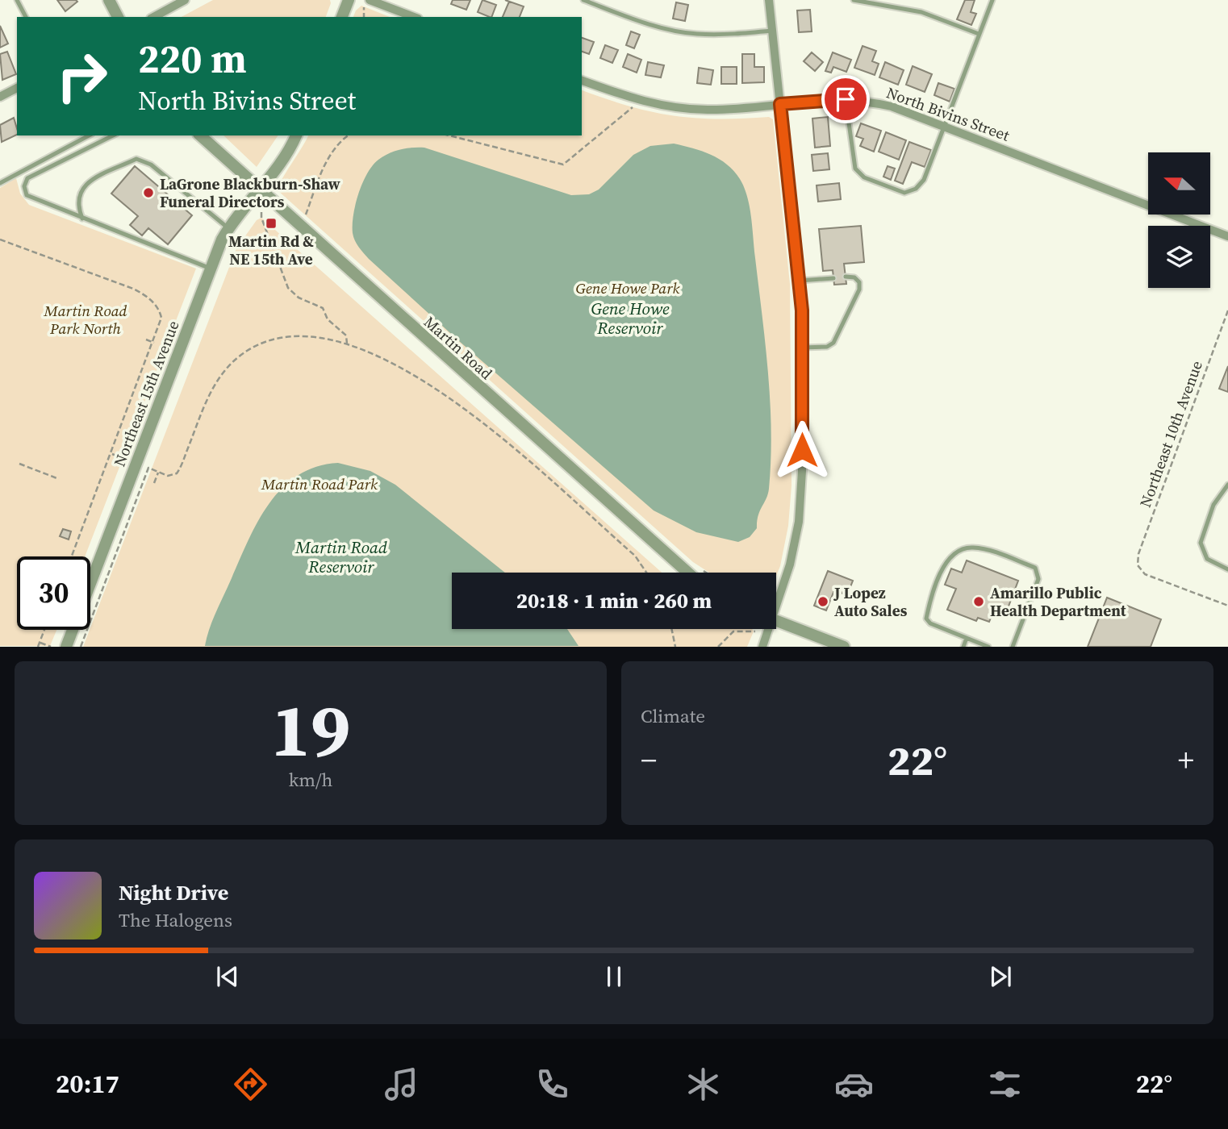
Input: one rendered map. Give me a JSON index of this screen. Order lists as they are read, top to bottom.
{
  "streets": {
    "street": ["North Bivins Street", "Martin Road", "Northeast 15th Avenue"],
    "path": ["Northeast 10th Avenue"]
  },
  "crossings": [
    ["Martin Road", "Northeast 15th Avenue"]
  ],
  "water": ["Gene Howe Reservoir", "Martin Road Reservoir"],
  "parks": ["Gene Howe Park", "Martin Road Park North", "Martin Road Park"],
  "places": {
    "other": ["LaGrone Blackburn-Shaw Funeral Directors", "J Lopez Auto Sales", "Amarillo Public Health Department"],
    "transit": ["Martin Rd & NE 15th Ave"]
  },
  "north": "left",
  "page": {
    "turn": ["220 m", "North Bivins Street"],
    "limit": "30",
    "trip": "20:18 · 1 min · 260 m",
    "tile": [
      ["19", "km/h"],
      "Climate"
    ],
    "heat": ["−", "22°", "+"],
    "song": ["Night Drive", "The Halogens"],
    "tabs": ["20:17", "22°"]
  }
}
